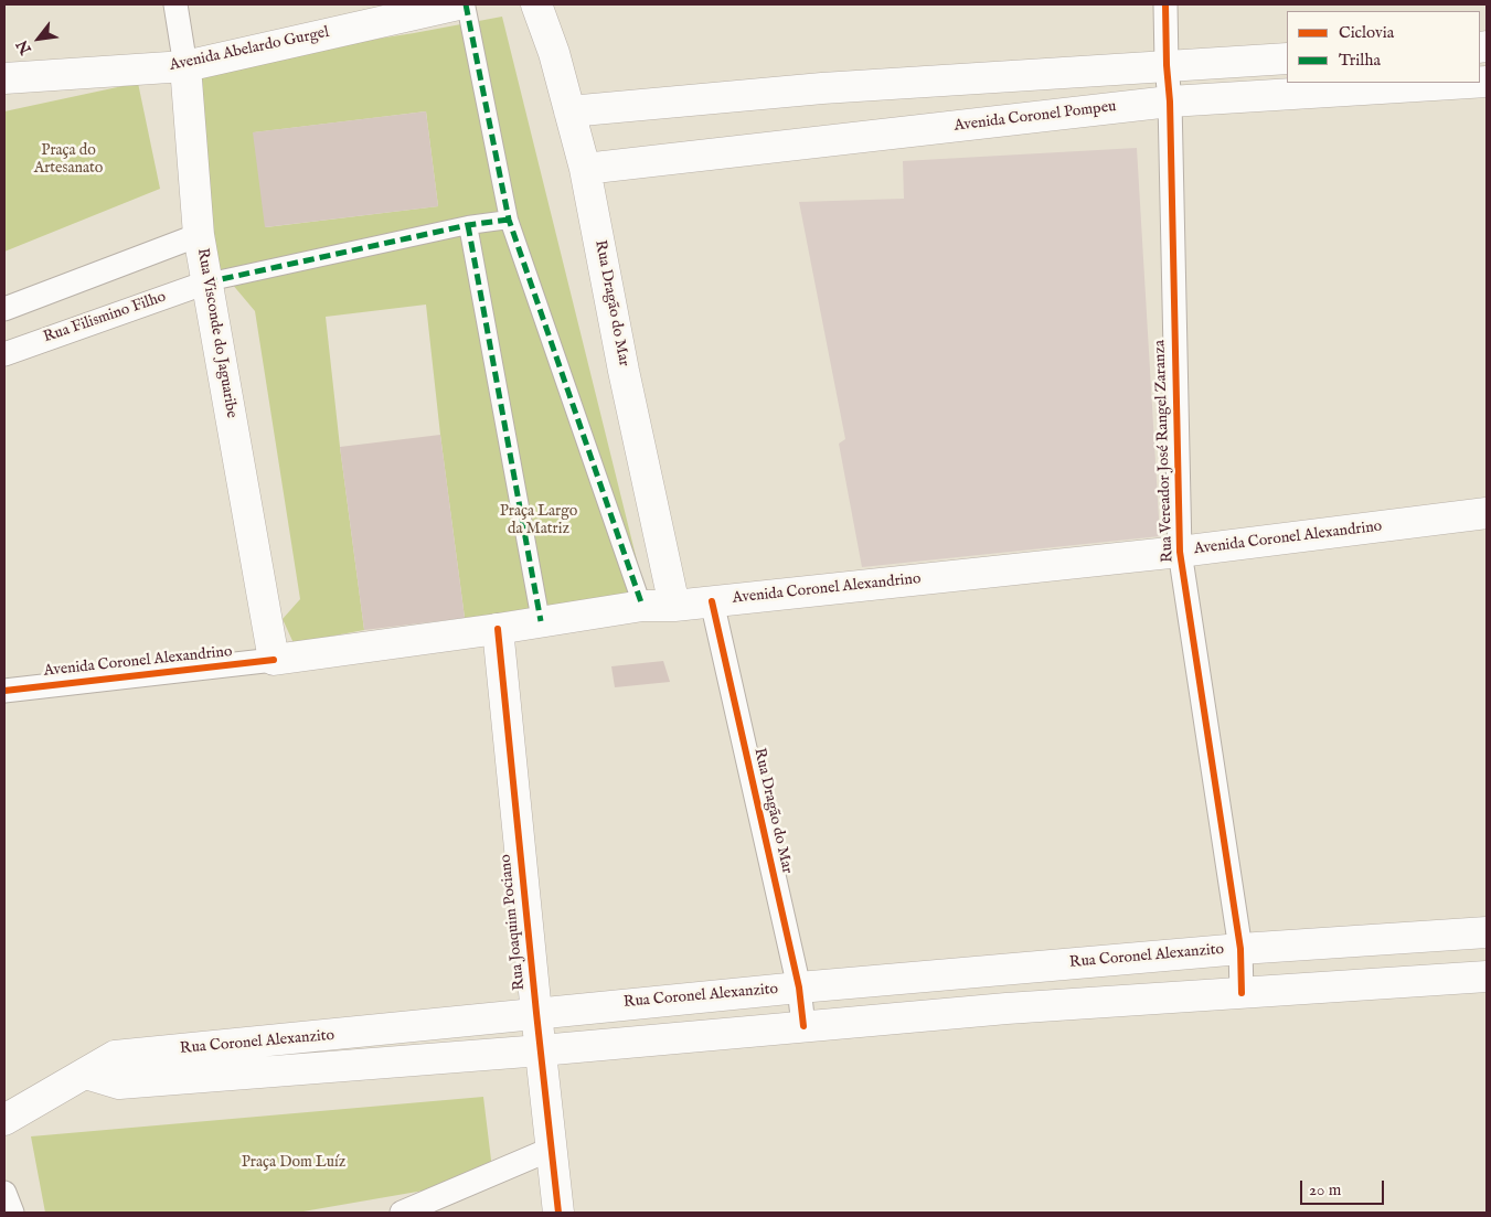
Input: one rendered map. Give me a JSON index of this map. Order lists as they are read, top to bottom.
{
  "streets": {
    "main road": [
      "Avenida Abelardo Gurgel",
      "Avenida Coronel Pompeu",
      "Rua Dragão do Mar",
      "Rua Visconde do Jaguaribe",
      "Avenida Coronel Alexandrino",
      "Rua Joaquim Pociano",
      "Rua Coronel Alexanzito"
    ],
    "street": ["Rua Filismino Filho", "Rua Vereador José Rangel Zaranza"]
  },
  "crossings": [
    ["Avenida Abelardo Gurgel", "Rua Visconde do Jaguaribe"],
    ["Avenida Coronel Pompeu", "Rua Dragão do Mar"],
    ["Avenida Coronel Pompeu", "Rua Vereador José Rangel Zaranza"],
    ["Rua Dragão do Mar", "Avenida Coronel Alexandrino"],
    ["Rua Dragão do Mar", "Rua Coronel Alexanzito"],
    ["Rua Filismino Filho", "Rua Visconde do Jaguaribe"],
    ["Rua Visconde do Jaguaribe", "Avenida Coronel Alexandrino"],
    ["Rua Vereador José Rangel Zaranza", "Avenida Coronel Alexandrino"],
    ["Rua Vereador José Rangel Zaranza", "Rua Coronel Alexanzito"],
    ["Avenida Coronel Alexandrino", "Rua Joaquim Pociano"],
    ["Rua Joaquim Pociano", "Rua Coronel Alexanzito"]
  ],
  "parks": ["Praça do Artesanato", "Praça Largo da Matriz", "Praça Dom Luíz"],
  "legend": ["Ciclovia", "Trilha"],
  "scale_bar": "20 m",
  "north": "bottom left"
}
